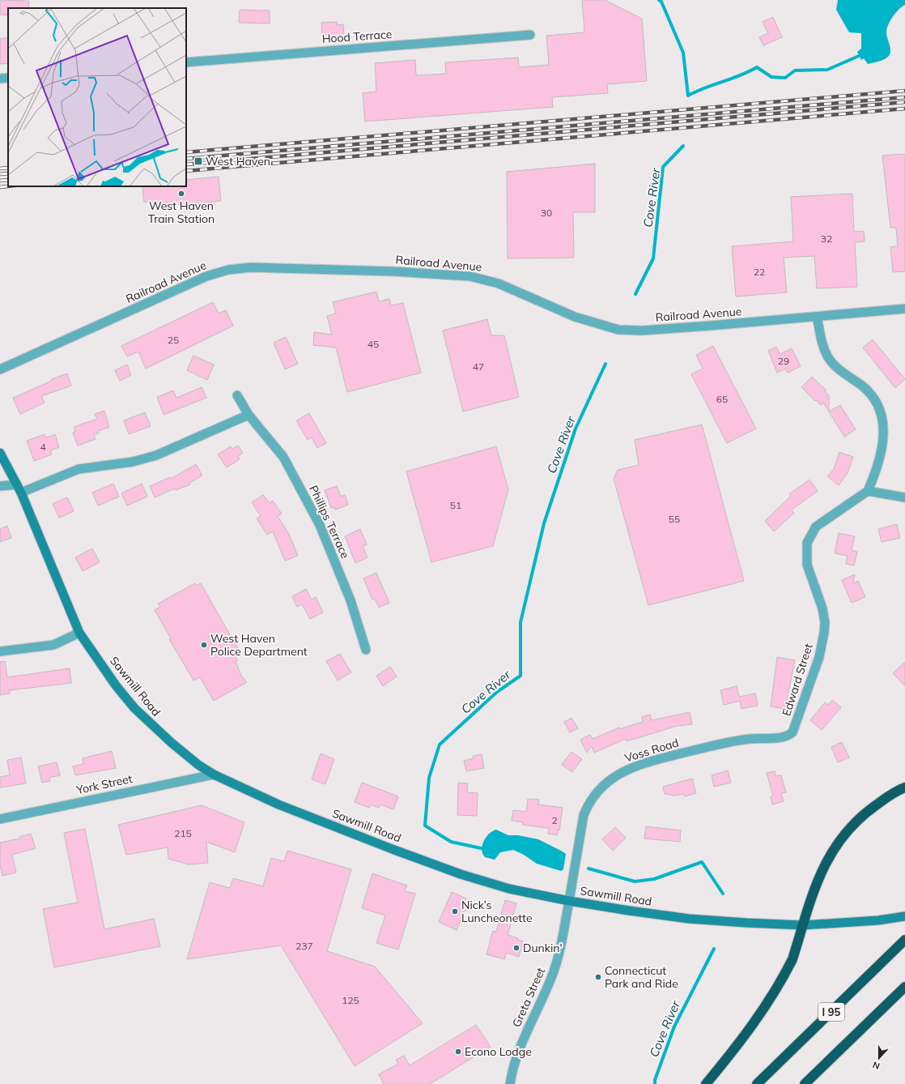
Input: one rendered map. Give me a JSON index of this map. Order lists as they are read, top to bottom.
{
  "streets": {
    "highway": ["I 95"],
    "main road": ["Sawmill Road"],
    "street": [
      "Hood Terrace",
      "Railroad Avenue",
      "Phillips Terrace",
      "Edward Street",
      "Voss Road",
      "York Street",
      "Greta Street"
    ]
  },
  "crossings": [
    ["Edward Street", "Voss Road"],
    ["Sawmill Road", "Voss Road"],
    ["Sawmill Road", "York Street"],
    ["Sawmill Road", "Greta Street"],
    ["Voss Road", "Greta Street"]
  ],
  "water": ["Cove River"],
  "places": {
    "transit": ["West Haven"],
    "other": [
      "West Haven Train Station",
      "West Haven Police Department",
      "Nick’s Luncheonette",
      "Dunkin'",
      "Connecticut Park and Ride",
      "Econo Lodge"
    ]
  },
  "house_numbers": [
    "30",
    "32",
    "22",
    "25",
    "45",
    "29",
    "47",
    "65",
    "4",
    "51",
    "55",
    "2",
    "215",
    "237",
    "125"
  ],
  "north": "bottom"
}
